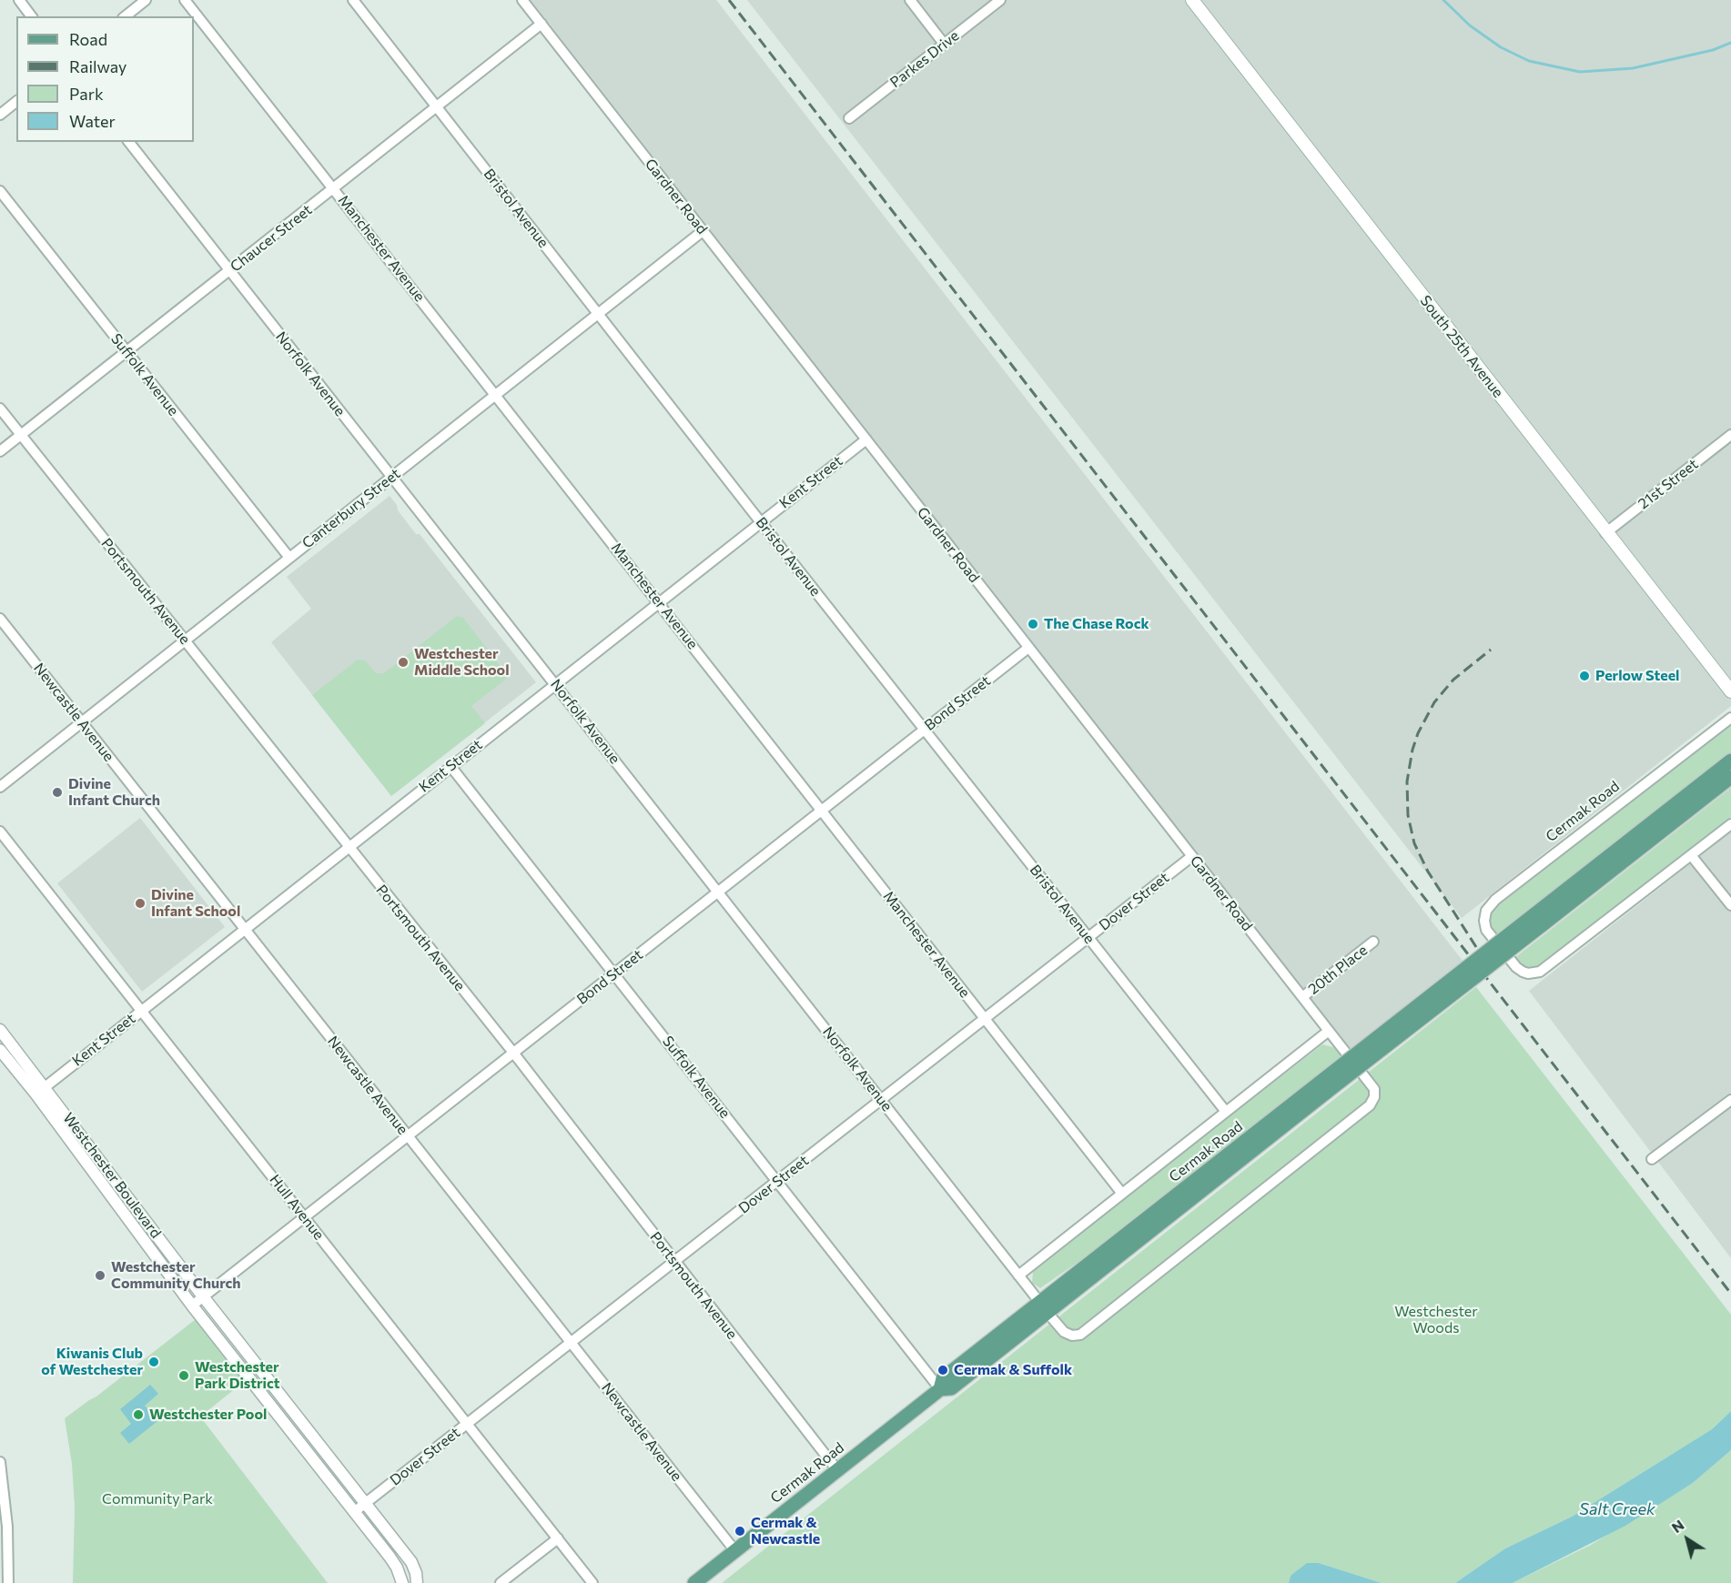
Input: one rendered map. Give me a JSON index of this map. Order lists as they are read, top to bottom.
{
  "streets": {
    "main road": ["South 25th Avenue", "Cermak Road"],
    "street": [
      "Parkes Drive",
      "Gardner Road",
      "Bristol Avenue",
      "Chaucer Street",
      "Manchester Avenue",
      "Norfolk Avenue",
      "Suffolk Avenue",
      "Kent Street",
      "21st Street",
      "Canterbury Street",
      "Portsmouth Avenue",
      "Bond Street",
      "Newcastle Avenue",
      "Dover Street",
      "20th Place",
      "Westchester Boulevard",
      "Hull Avenue"
    ]
  },
  "crossings": [
    ["Gardner Road", "Chaucer Street"],
    ["Gardner Road", "Norfolk Avenue"],
    ["Gardner Road", "Kent Street"],
    ["Gardner Road", "Canterbury Street"],
    ["Gardner Road", "Bond Street"],
    ["Gardner Road", "Cermak Road"],
    ["Gardner Road", "Dover Street"],
    ["Gardner Road", "20th Place"],
    ["Bristol Avenue", "Chaucer Street"],
    ["Bristol Avenue", "Kent Street"],
    ["Bristol Avenue", "Canterbury Street"],
    ["Bristol Avenue", "Bond Street"],
    ["Bristol Avenue", "Cermak Road"],
    ["Bristol Avenue", "Dover Street"],
    ["Chaucer Street", "Manchester Avenue"],
    ["Chaucer Street", "Norfolk Avenue"],
    ["Chaucer Street", "Suffolk Avenue"],
    ["Chaucer Street", "Portsmouth Avenue"],
    ["Manchester Avenue", "Kent Street"],
    ["Manchester Avenue", "Canterbury Street"],
    ["Manchester Avenue", "Bond Street"],
    ["Manchester Avenue", "Cermak Road"],
    ["Manchester Avenue", "Dover Street"],
    ["South 25th Avenue", "21st Street"],
    ["Norfolk Avenue", "Kent Street"],
    ["Norfolk Avenue", "Canterbury Street"],
    ["Norfolk Avenue", "Bond Street"],
    ["Norfolk Avenue", "Cermak Road"],
    ["Norfolk Avenue", "Dover Street"],
    ["Suffolk Avenue", "Kent Street"],
    ["Suffolk Avenue", "Canterbury Street"],
    ["Suffolk Avenue", "Bond Street"],
    ["Suffolk Avenue", "Cermak Road"],
    ["Suffolk Avenue", "Dover Street"],
    ["Kent Street", "Portsmouth Avenue"],
    ["Kent Street", "Newcastle Avenue"],
    ["Kent Street", "Westchester Boulevard"],
    ["Kent Street", "Hull Avenue"],
    ["Canterbury Street", "Portsmouth Avenue"],
    ["Canterbury Street", "Newcastle Avenue"],
    ["Portsmouth Avenue", "Bond Street"],
    ["Portsmouth Avenue", "Cermak Road"],
    ["Portsmouth Avenue", "Dover Street"],
    ["Bond Street", "Newcastle Avenue"],
    ["Bond Street", "Westchester Boulevard"],
    ["Bond Street", "Hull Avenue"],
    ["Newcastle Avenue", "Cermak Road"],
    ["Newcastle Avenue", "Dover Street"],
    ["Dover Street", "Westchester Boulevard"],
    ["Dover Street", "Hull Avenue"]
  ],
  "water": ["Salt Creek"],
  "parks": ["Westchester Woods", "Community Park"],
  "places": [
    "The Chase Rock",
    "Westchester Middle School",
    "Perlow Steel",
    "Divine Infant Church",
    "Divine Infant School",
    "Westchester Community Church",
    "Kiwanis Club of Westchester",
    "Cermak & Suffolk",
    "Westchester Park District",
    "Westchester Pool",
    "Cermak & Newcastle"
  ],
  "legend": [
    "Road",
    "Railway",
    "Park",
    "Water"
  ],
  "north": "top left"
}
